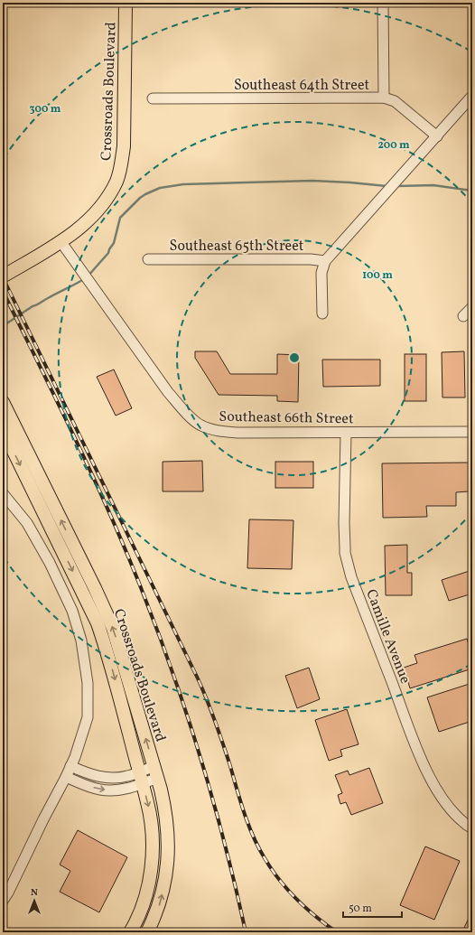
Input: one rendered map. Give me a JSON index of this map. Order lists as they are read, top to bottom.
{
  "streets": {
    "main road": ["Crossroads Boulevard"],
    "street": [
      "Southeast 64th Street",
      "Southeast 65th Street",
      "Southeast 66th Street",
      "Camille Avenue"
    ]
  },
  "crossings": [
    ["Crossroads Boulevard", "Southeast 66th Street"],
    ["Southeast 66th Street", "Camille Avenue"]
  ],
  "scale_bar": "50 m",
  "north": "top",
  "rings": ["300 m", "200 m", "100 m"]
}
